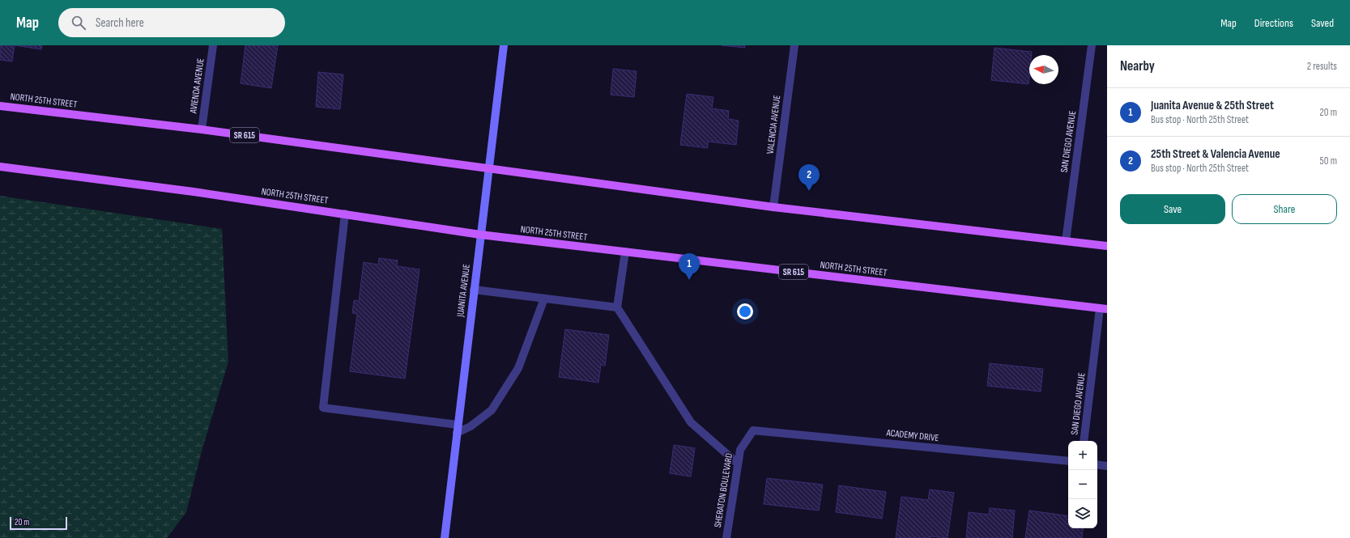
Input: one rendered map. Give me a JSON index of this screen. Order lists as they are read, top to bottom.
{
  "streets": {
    "main road": ["NORTH 25TH STREET", "SR 615"],
    "street": [
      "AVIENDA AVENUE",
      "VALENCIA AVENUE",
      "SAN DIEGO AVENUE",
      "JUANITA AVENUE",
      "ACADEMY DRIVE",
      "SHERATON BOULEVARD"
    ]
  },
  "crossings": [
    ["AVIENDA AVENUE", "NORTH 25TH STREET"],
    ["NORTH 25TH STREET", "VALENCIA AVENUE"],
    ["NORTH 25TH STREET", "SAN DIEGO AVENUE"],
    ["NORTH 25TH STREET", "JUANITA AVENUE"],
    ["ACADEMY DRIVE", "SHERATON BOULEVARD"]
  ],
  "scale_bar": "20 m",
  "north": "left",
  "page": {
    "header": "Map",
    "search": "Search here",
    "nav": ["Map", "Directions", "Saved"],
    "heading": ["Nearby", "2 results"],
    "list": [
      {
        "mark": "1",
        "name": "Juanita Avenue & 25th Street",
        "note": "Bus stop · North 25th Street",
        "value": "20 m"
      },
      {
        "mark": "2",
        "name": "25th Street & Valencia Avenue",
        "note": "Bus stop · North 25th Street",
        "value": "50 m"
      }
    ],
    "pins": ["2", "1"],
    "buttons": ["Save", "Share"],
    "map_buttons": ["+", "−"],
    "scale": "20 m"
  }
}
